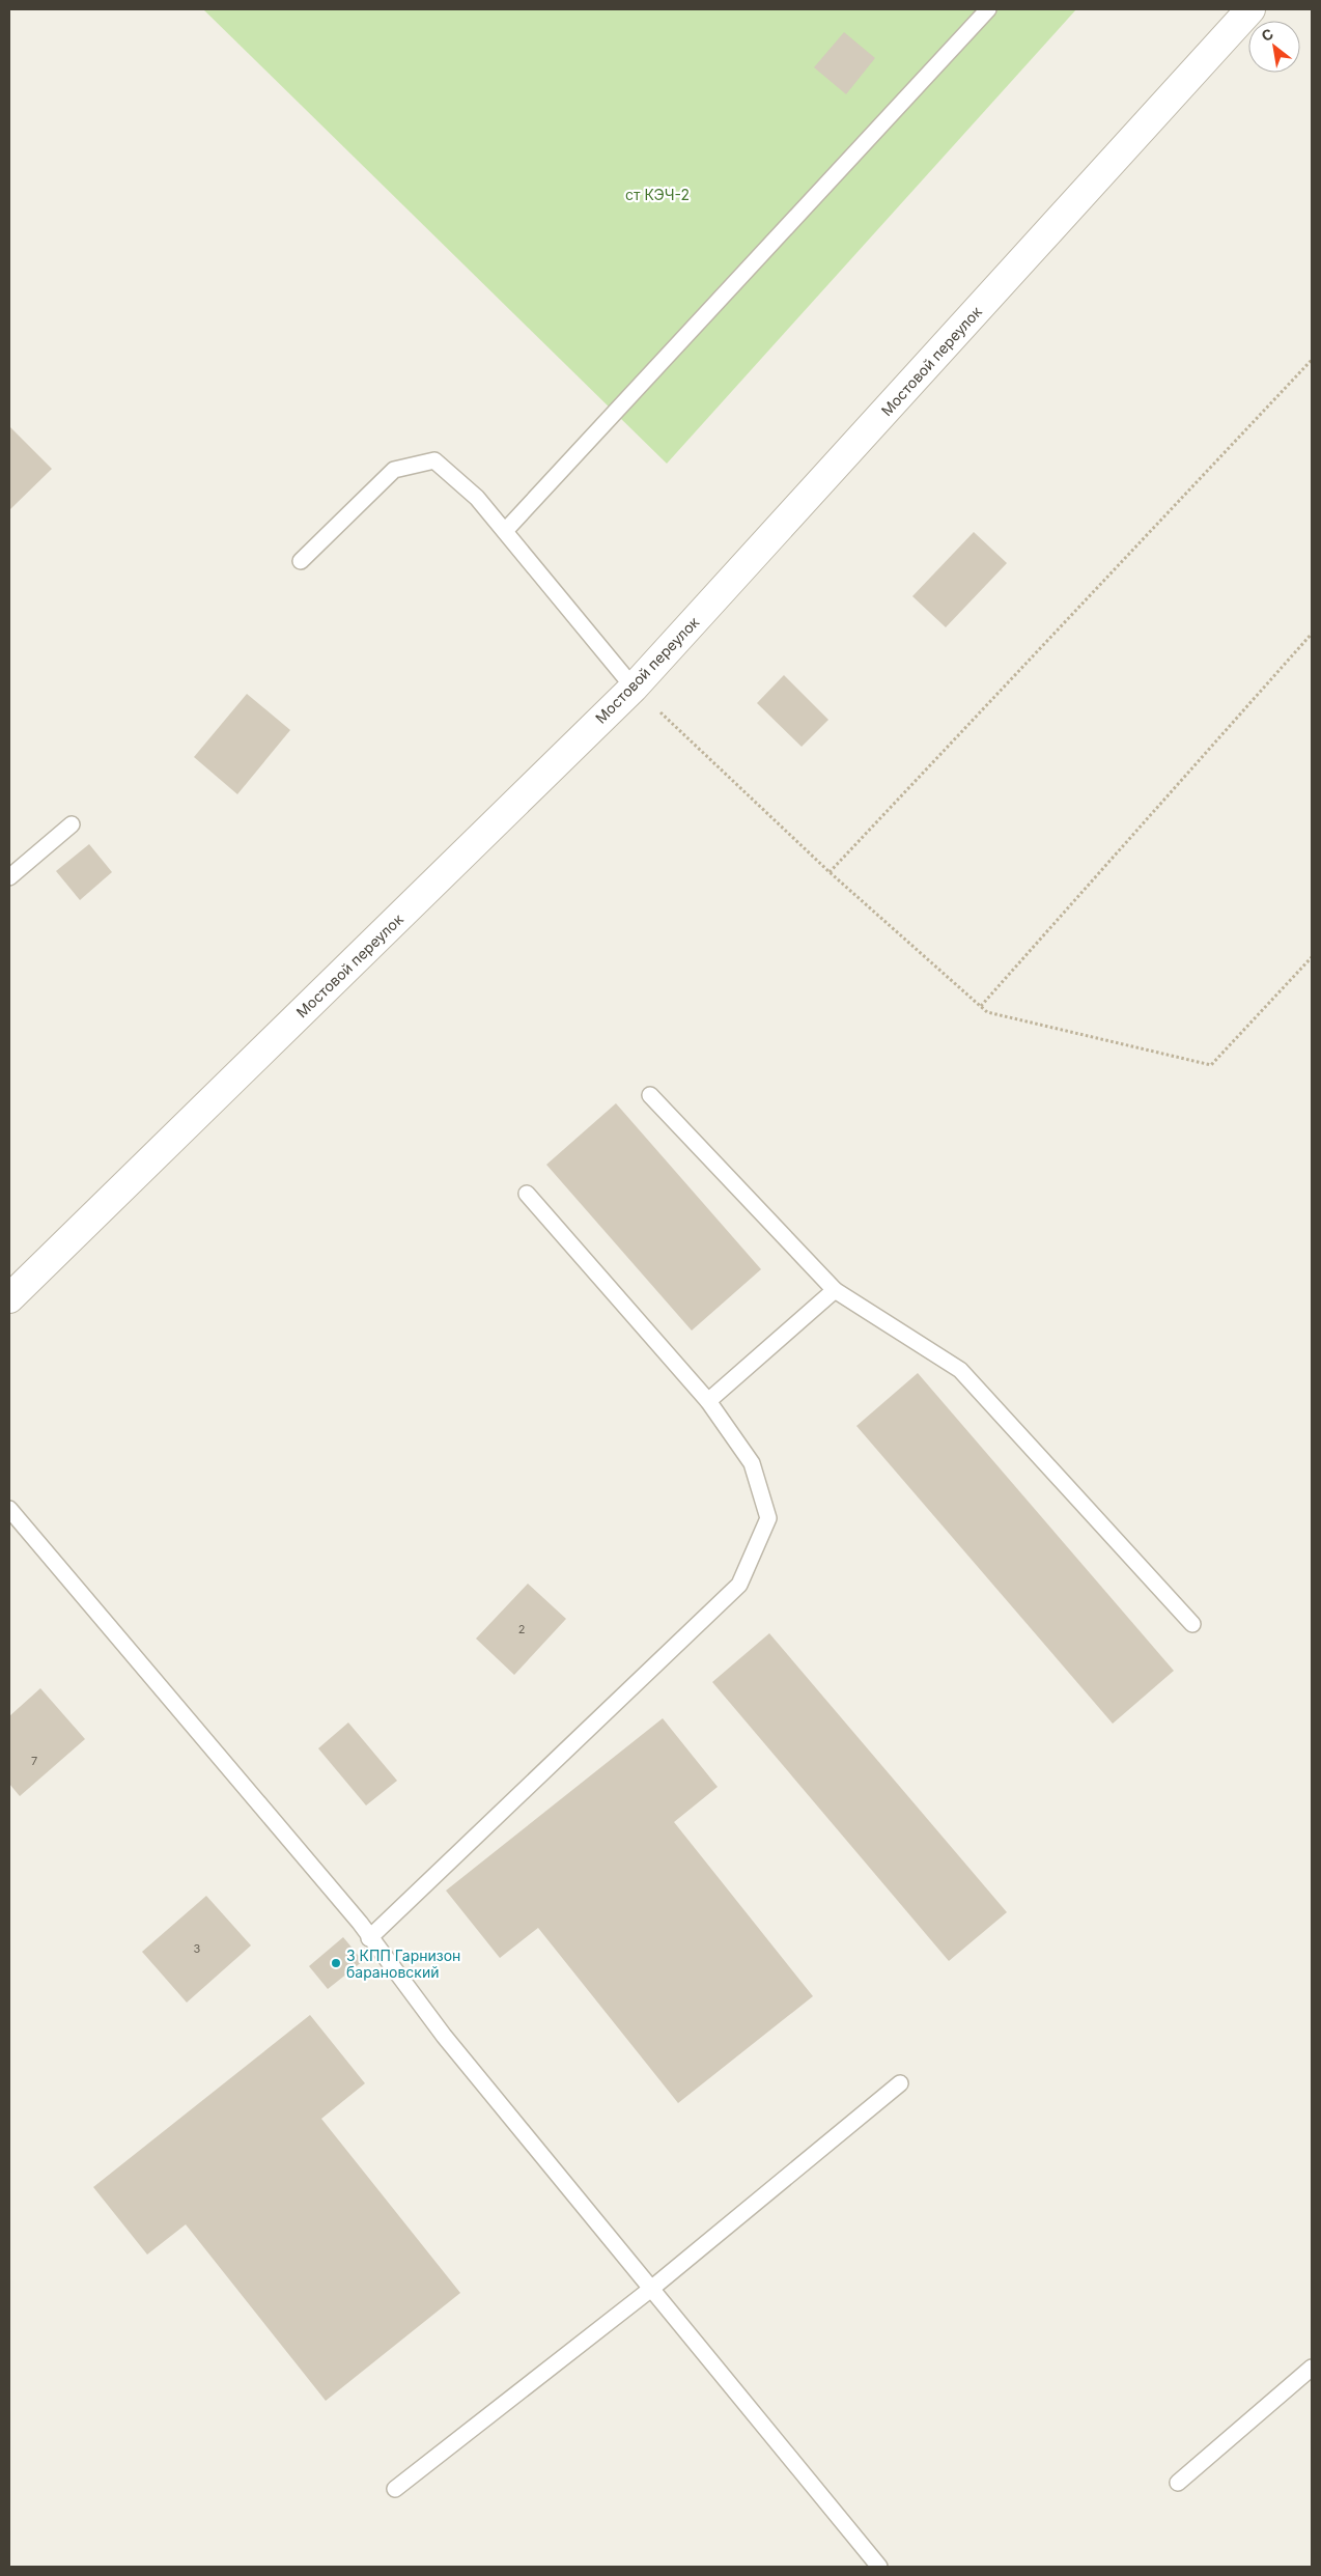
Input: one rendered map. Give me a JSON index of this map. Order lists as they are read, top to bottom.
{
  "streets": {
    "street": ["Мостовой переулок"]
  },
  "parks": ["ст КЭЧ-2"],
  "places": ["3 КПП Гарнизон барановский"],
  "house_numbers": ["2", "7", "3"],
  "north": "top left"
}
